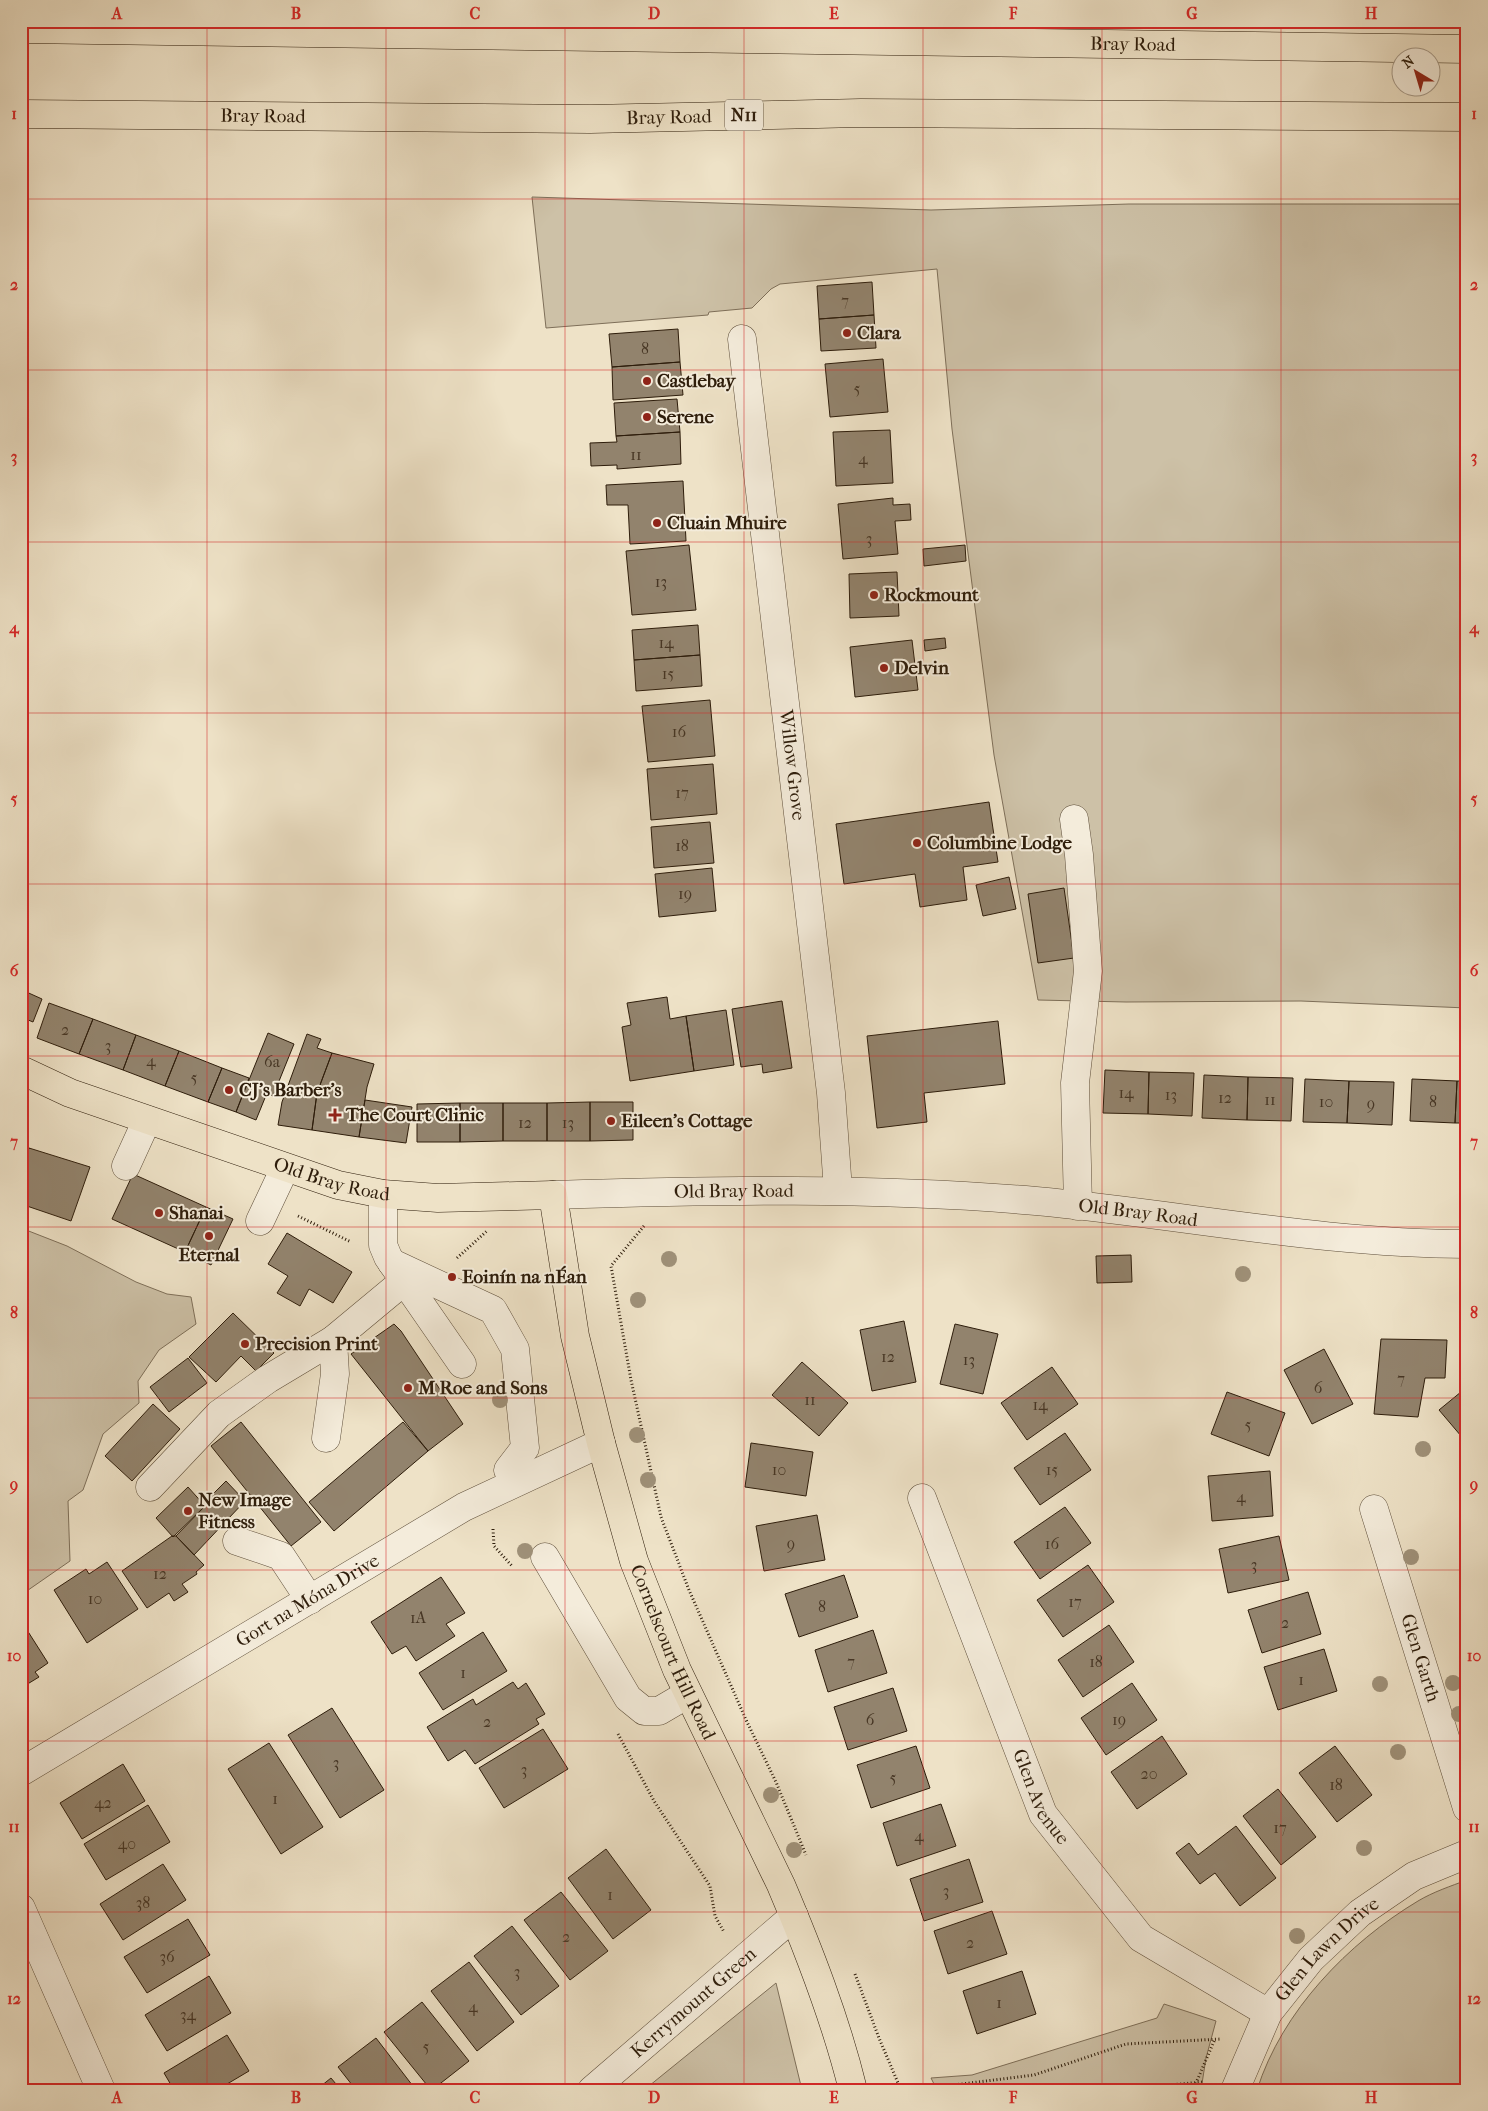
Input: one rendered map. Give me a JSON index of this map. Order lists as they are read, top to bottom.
{
  "streets": {
    "main road": [
      "Bray Road",
      "N11",
      "Old Bray Road",
      "Cornelscourt Hill Road"
    ],
    "street": [
      "Willow Grove",
      "Gort na Móna Drive",
      "Glen Garth",
      "Glen Avenue",
      "Glen Lawn Drive",
      "Kerrymount Green"
    ]
  },
  "crossings": [
    ["Willow Grove", "Old Bray Road"],
    ["Old Bray Road", "Cornelscourt Hill Road"],
    ["Gort na Móna Drive", "Cornelscourt Hill Road"],
    ["Cornelscourt Hill Road", "Kerrymount Green"],
    ["Glen Avenue", "Glen Lawn Drive"]
  ],
  "places": {
    "other": [
      "Clara",
      "Castlebay",
      "Serene",
      "Cluain Mhuire",
      "Rockmount",
      "Delvin",
      "Columbine Lodge",
      "CJ's Barber's",
      "Eileen's Cottage",
      "Shanai",
      "Eternal",
      "Eoinín na nÉan",
      "Precision Print",
      "M Roe and Sons",
      "New Image Fitness"
    ],
    "health": ["The Court Clinic"]
  },
  "house_numbers": [
    "7",
    "8",
    "5",
    "11",
    "4",
    "3",
    "13",
    "14",
    "15",
    "16",
    "17",
    "18",
    "19",
    "2",
    "3",
    "4",
    "6a",
    "5",
    "14",
    "13",
    "12",
    "11",
    "10",
    "8",
    "9",
    "12",
    "13",
    "12",
    "13",
    "7",
    "6",
    "11",
    "14",
    "5",
    "10",
    "15",
    "4",
    "9",
    "16",
    "3",
    "12",
    "10",
    "17",
    "8",
    "1A",
    "2",
    "7",
    "18",
    "1",
    "1",
    "6",
    "19",
    "2",
    "3",
    "3",
    "20",
    "5",
    "18",
    "1",
    "42",
    "17",
    "4",
    "40",
    "3",
    "1",
    "38",
    "2",
    "2",
    "36",
    "3",
    "1",
    "4",
    "34",
    "5"
  ],
  "north": "top left",
  "grid": {
    "columns": [
      "A",
      "B",
      "C",
      "D",
      "E",
      "F",
      "G",
      "H"
    ],
    "rows": [
      "1",
      "2",
      "3",
      "4",
      "5",
      "6",
      "7",
      "8",
      "9",
      "10",
      "11",
      "12"
    ]
  }
}
